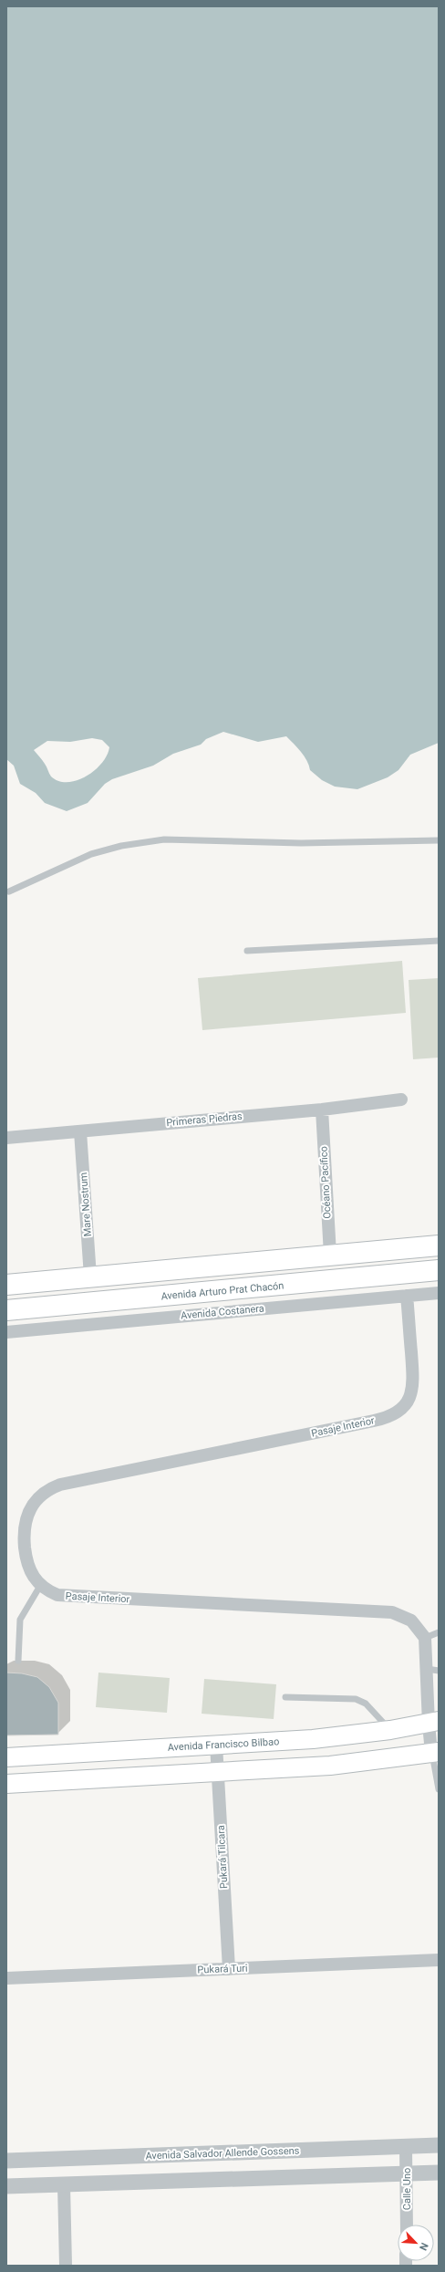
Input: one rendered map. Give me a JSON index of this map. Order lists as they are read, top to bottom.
{
  "streets": {
    "main road": ["Avenida Arturo Prat Chacón", "Avenida Francisco Bilbao"],
    "street": [
      "Primeras Piedras",
      "Océano Pacífico",
      "Mare Nostrum",
      "Avenida Costanera",
      "Pasaje Interior",
      "Pukará Tilcara",
      "Pukará Turi",
      "Avenida Salvador Allende Gossens",
      "Calle Uno"
    ]
  },
  "crossings": [
    ["Primeras Piedras", "Océano Pacífico"],
    ["Primeras Piedras", "Mare Nostrum"],
    ["Avenida Costanera", "Pasaje Interior"],
    ["Avenida Francisco Bilbao", "Pukará Tilcara"],
    ["Pukará Tilcara", "Pukará Turi"],
    ["Avenida Salvador Allende Gossens", "Calle Uno"]
  ],
  "north": "bottom right"
}
